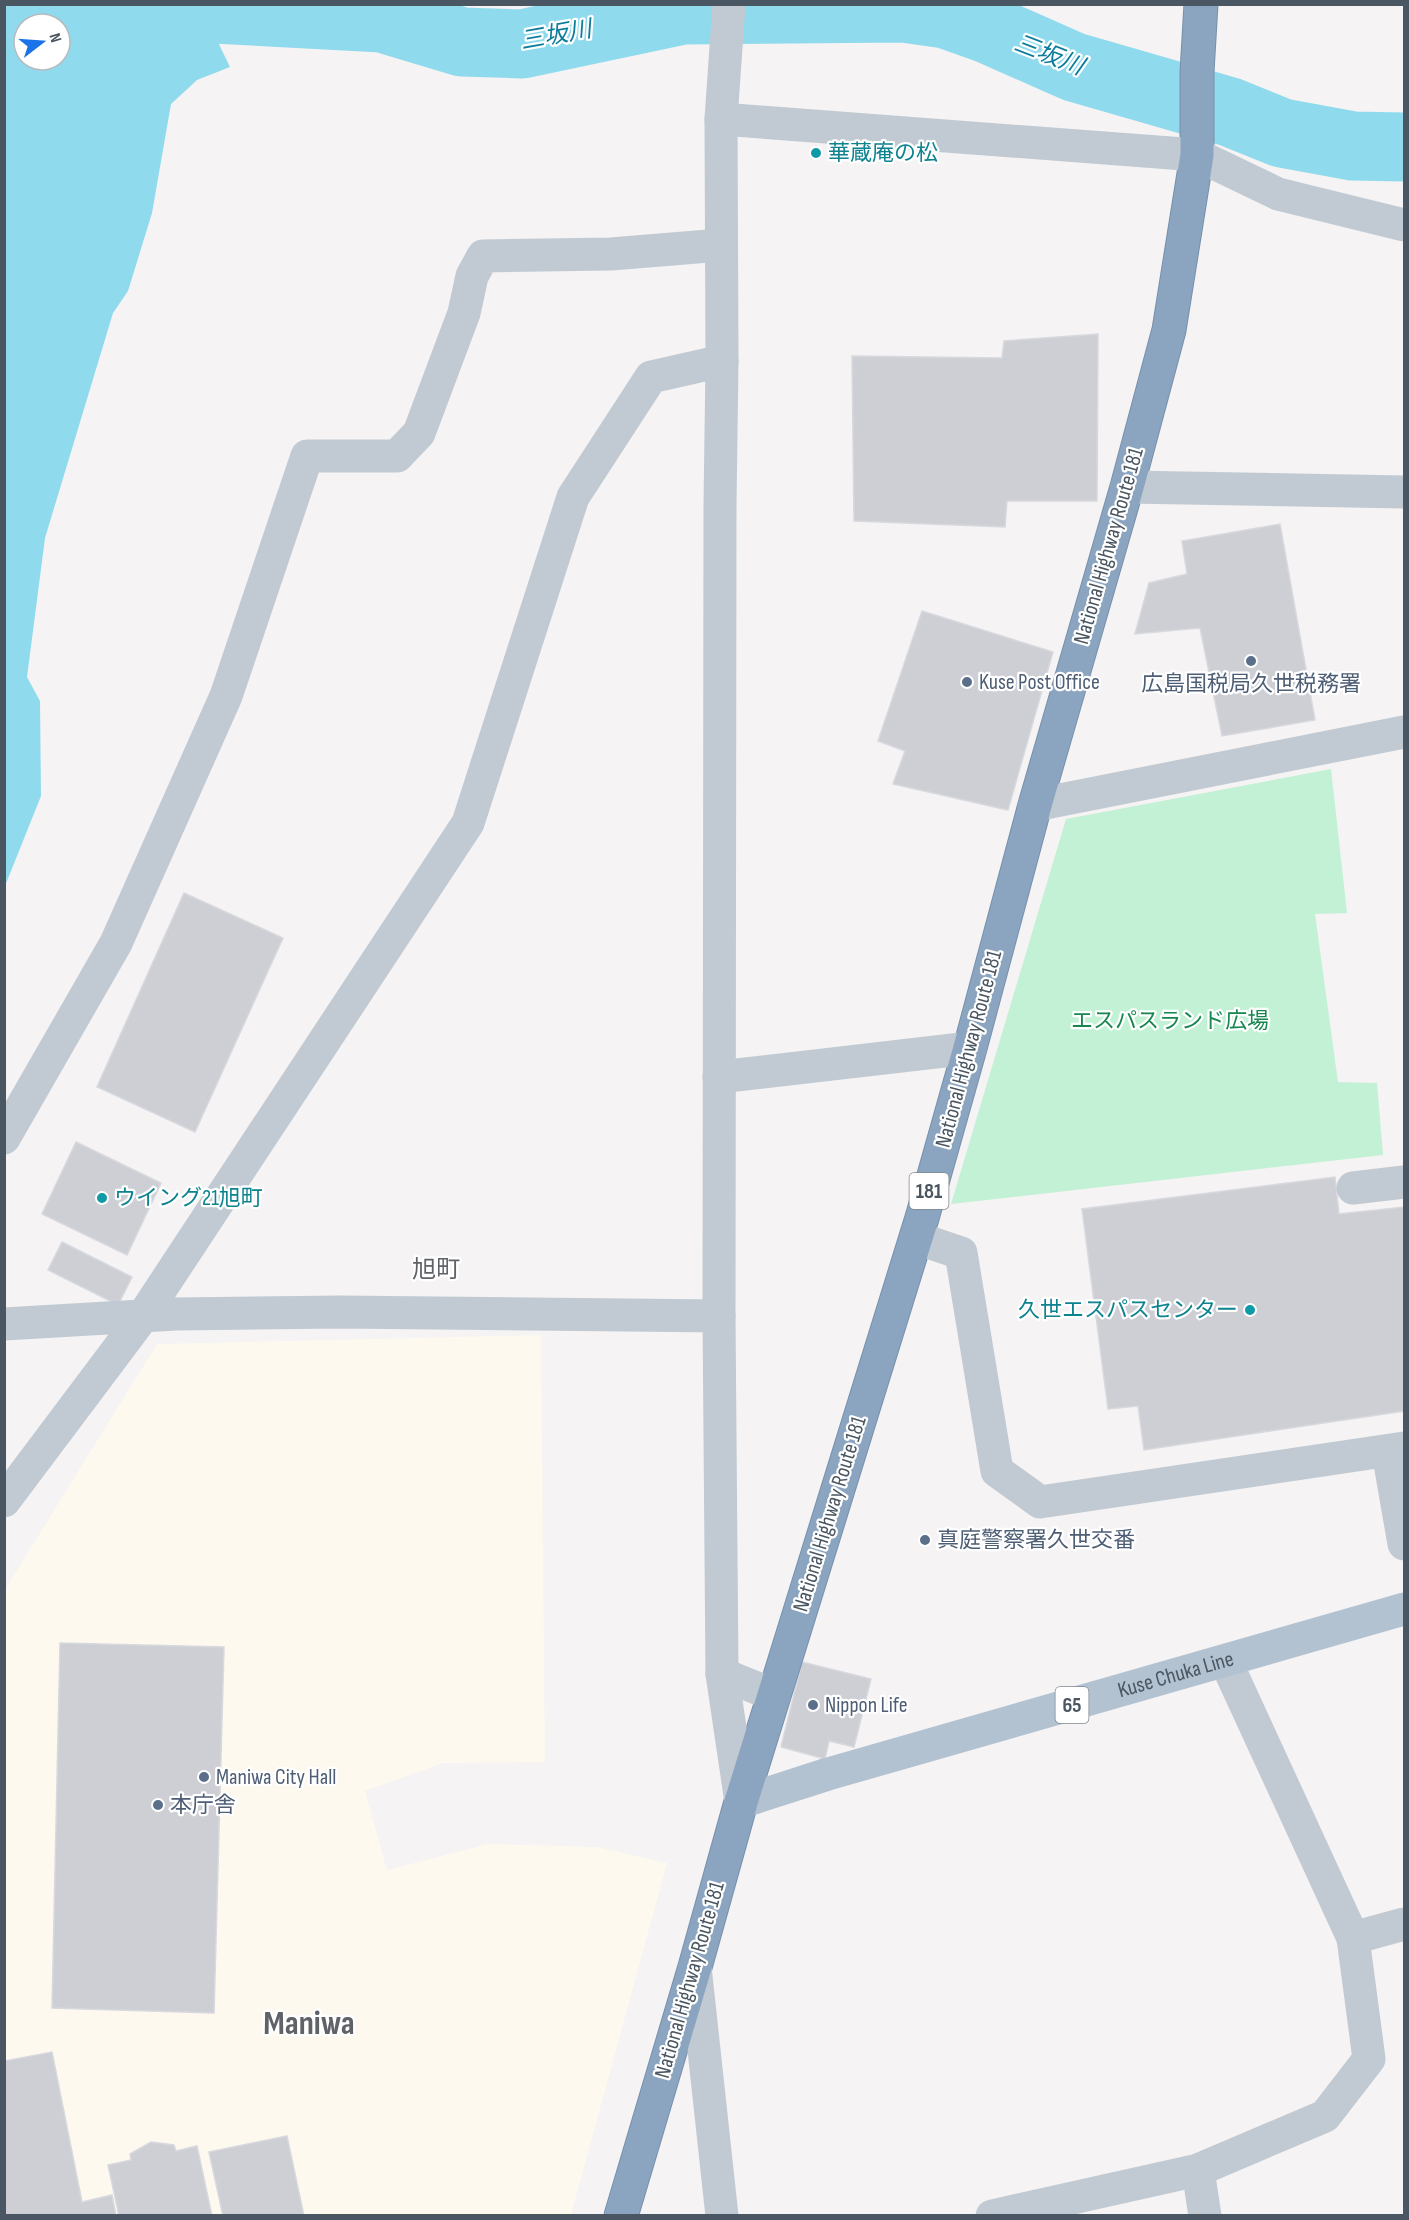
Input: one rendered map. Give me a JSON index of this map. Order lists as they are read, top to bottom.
{
  "streets": {
    "highway": ["National Highway Route 181", "181"],
    "main road": ["Kuse Chuka Line", "65"]
  },
  "crossings": [
    ["National Highway Route 181", "Kuse Chuka Line"]
  ],
  "districts": ["旭町", "Maniwa"],
  "water": ["三坂川"],
  "parks": ["エスパスランド広場"],
  "places": [
    "華蔵庵の松",
    "広島国税局久世税務署",
    "Kuse Post Office",
    "ウイング21旭町",
    "久世エスパスセンター",
    "真庭警察署久世交番",
    "Nippon Life",
    "Maniwa City Hall",
    "本庁舎"
  ],
  "north": "right"
}
